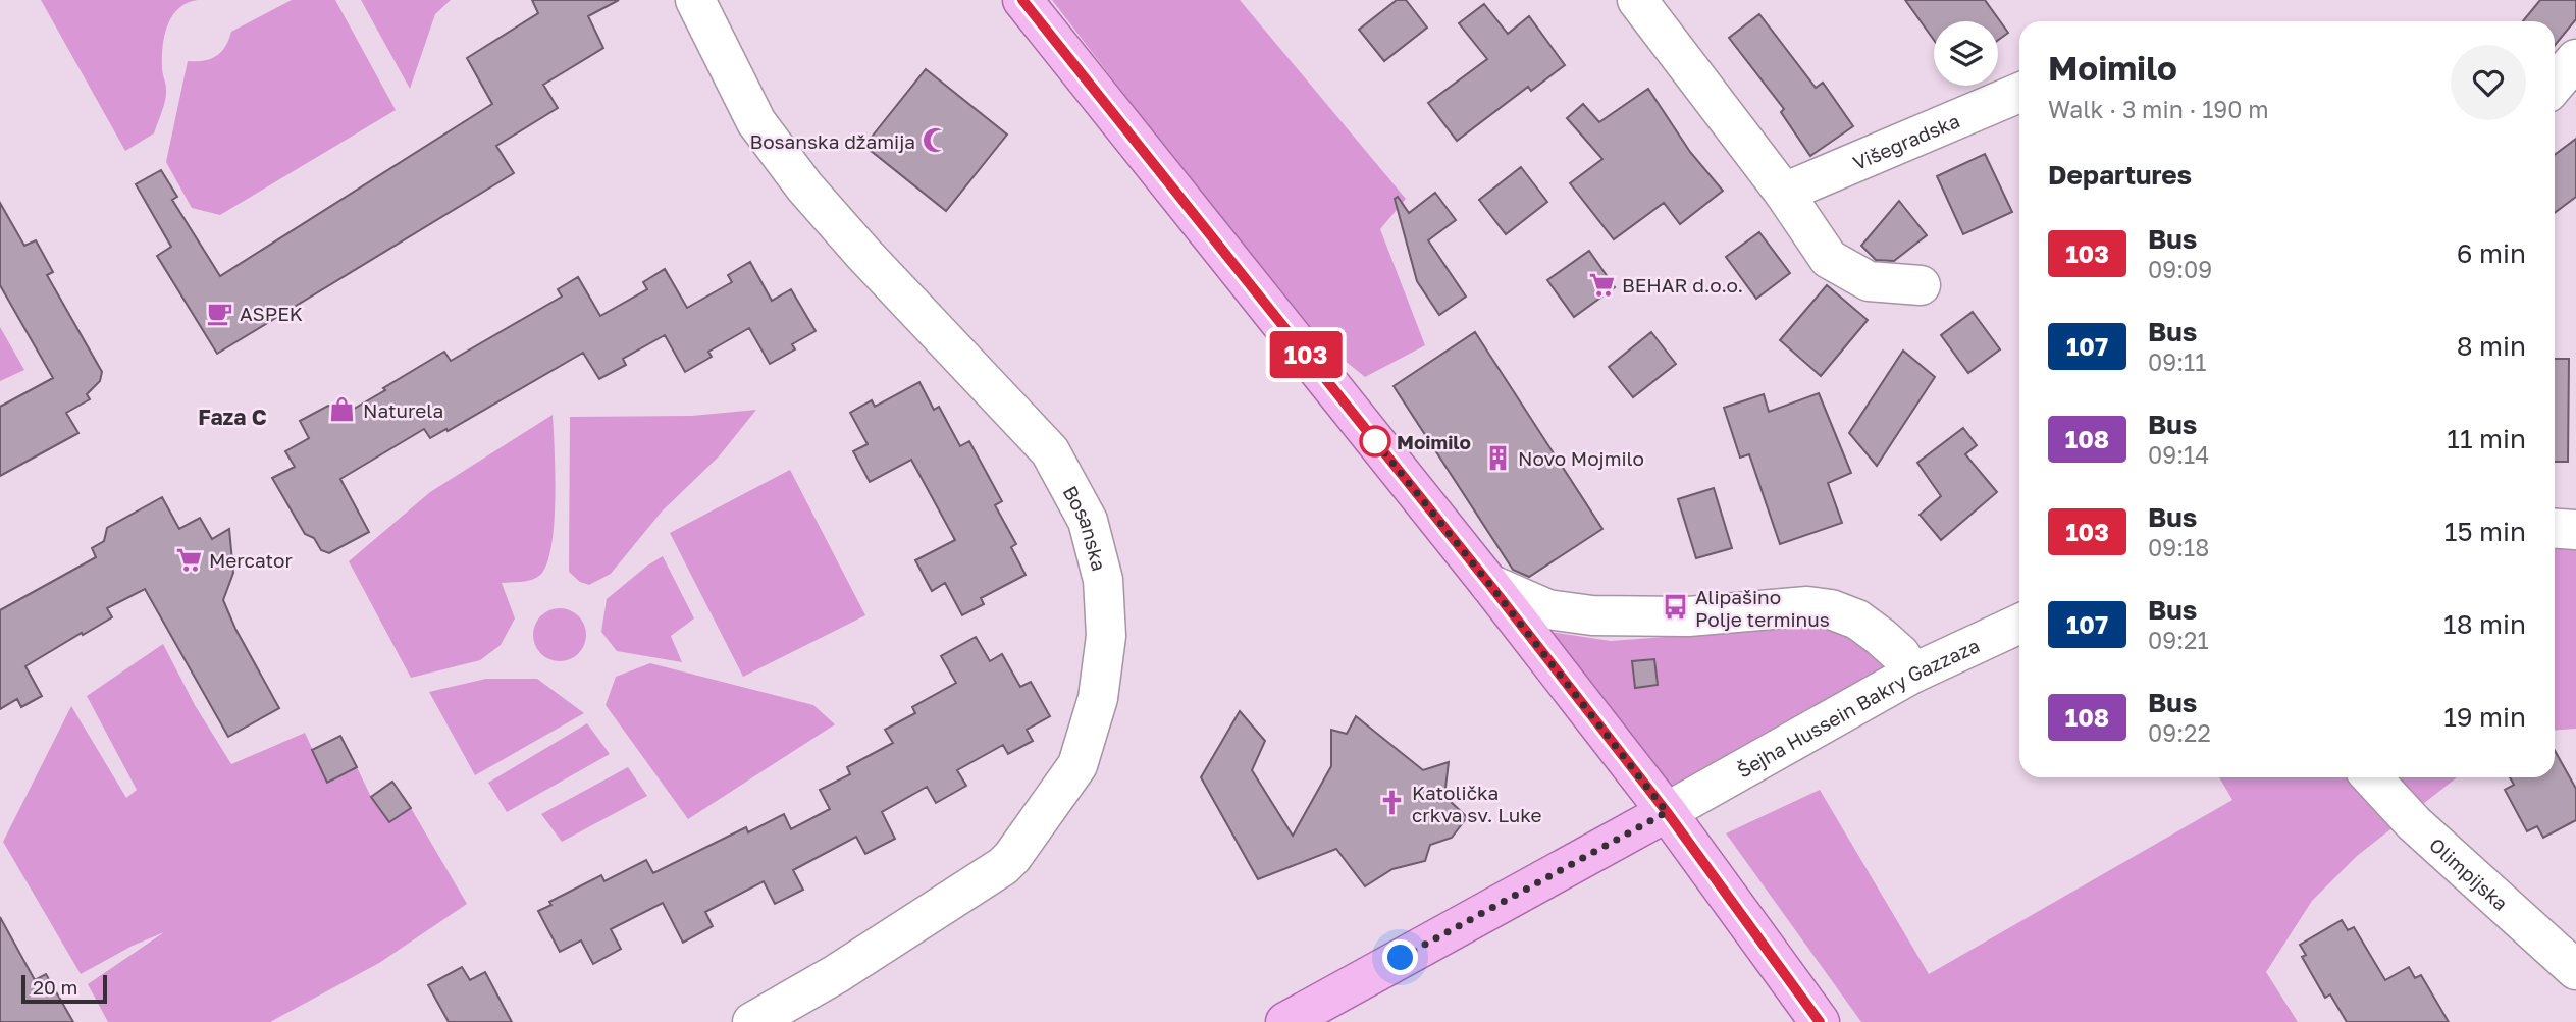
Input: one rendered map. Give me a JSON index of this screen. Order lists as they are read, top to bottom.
{
  "streets": {
    "street": [
      "Višegradska",
      "Bosanska",
      "Šejha Hussein Bakry Gazzaza",
      "Olimpijska"
    ]
  },
  "districts": ["Faza C"],
  "places": {
    "mosque": ["Bosanska džamija"],
    "supermarket": ["BEHAR d.o.o.", "Mercator"],
    "cafe": ["ASPEK"],
    "shop": ["Naturela"],
    "other": ["Moimilo"],
    "building": ["Novo Mojmilo"],
    "bus stop": ["Alipašino Polje terminus"],
    "church": ["Katolička crkva sv. Luke"]
  },
  "lines": ["bus line 103"],
  "scale_bar": "20 m",
  "page": {
    "on_map": "103",
    "heading": [
      ["Moimilo", "Walk · 3 min · 190 m"],
      "Departures"
    ],
    "list": [
      {
        "mark": "103",
        "name": "Bus",
        "note": "09:09",
        "value": "6 min"
      },
      {
        "mark": "107",
        "name": "Bus",
        "note": "09:11",
        "value": "8 min"
      },
      {
        "mark": "108",
        "name": "Bus",
        "note": "09:14",
        "value": "11 min"
      },
      {
        "mark": "103",
        "name": "Bus",
        "note": "09:18",
        "value": "15 min"
      },
      {
        "mark": "107",
        "name": "Bus",
        "note": "09:21",
        "value": "18 min"
      },
      {
        "mark": "108",
        "name": "Bus",
        "note": "09:22",
        "value": "19 min"
      }
    ],
    "scale": "20 m"
  }
}
